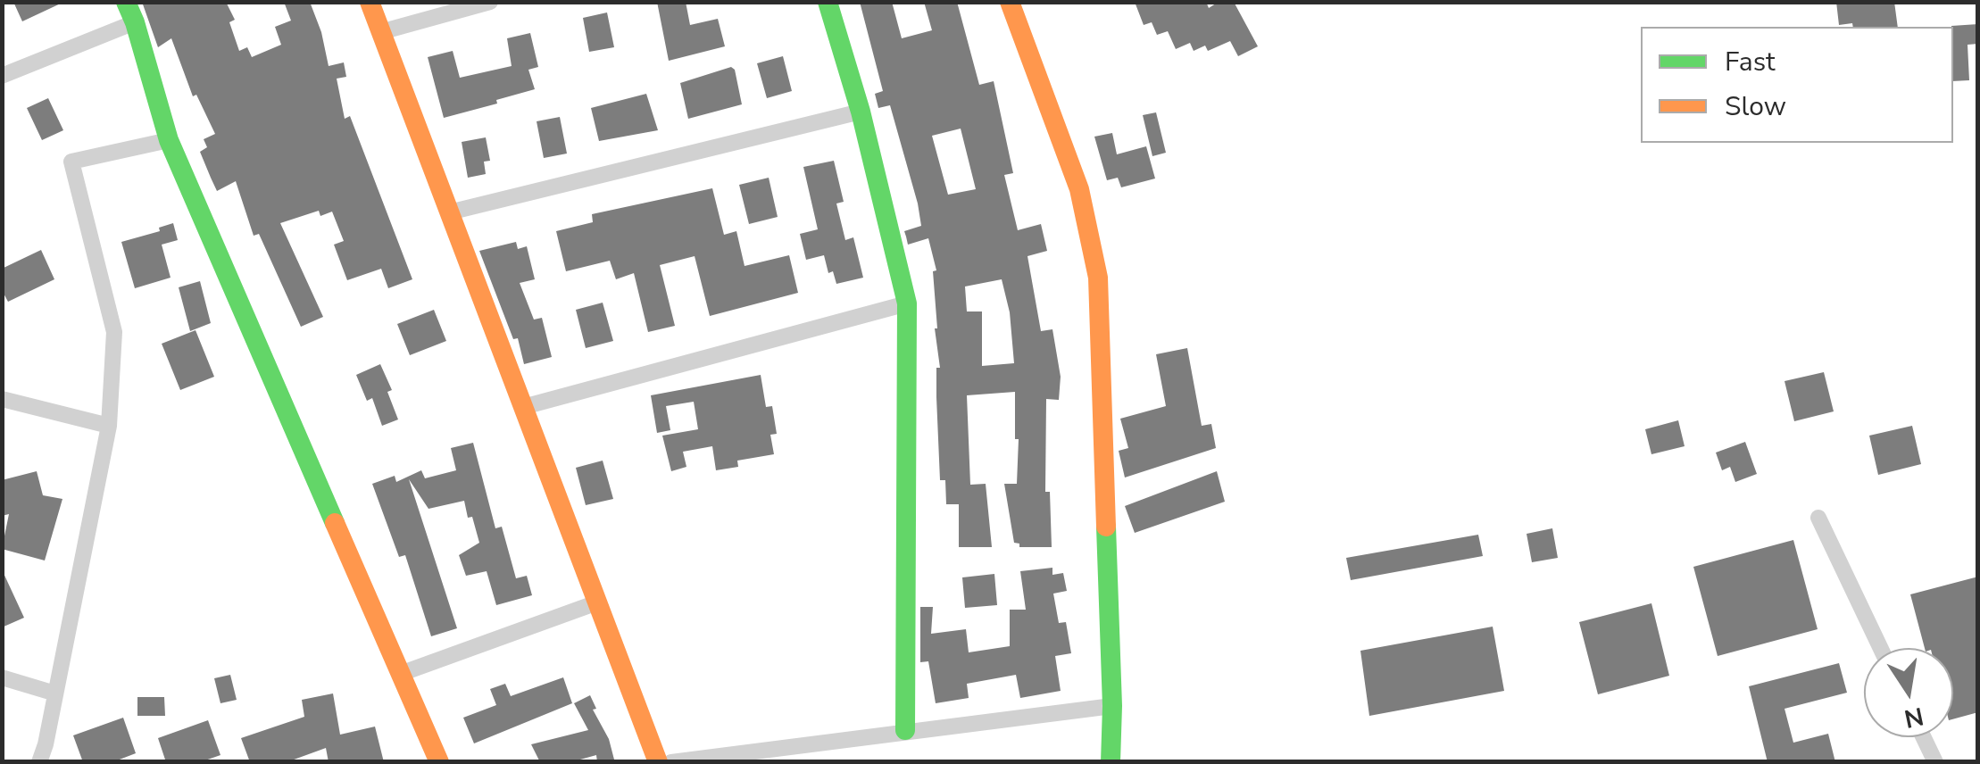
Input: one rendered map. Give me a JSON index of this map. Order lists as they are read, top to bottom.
{
  "legend": ["Fast", "Slow"],
  "north": "bottom"
}
